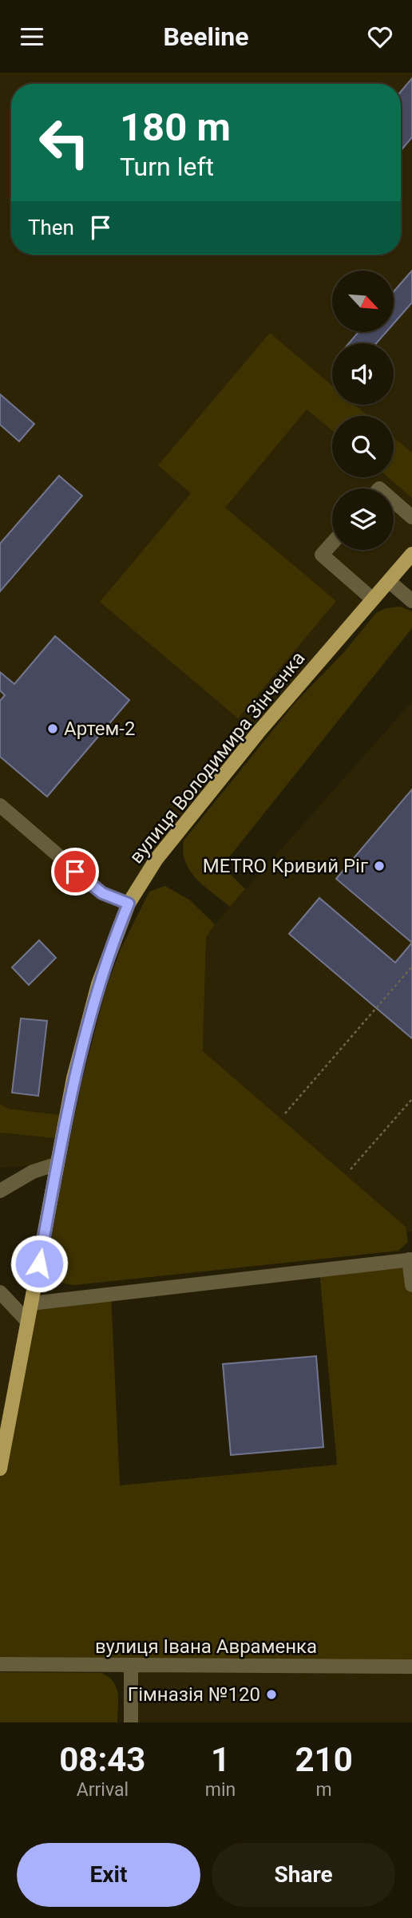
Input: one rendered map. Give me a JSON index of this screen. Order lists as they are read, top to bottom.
{
  "streets": {
    "main road": ["вулиця Володимира Зінченка"],
    "street": ["вулиця Івана Авраменка"]
  },
  "places": ["Артем-2", "METRO Кривий Ріг", "Гімназія №120"],
  "north": "bottom right",
  "page": {
    "header": "Beeline",
    "turn": ["180 m", "Turn left"],
    "then": "Then",
    "eta": [
      "08:43",
      "Arrival",
      "1",
      "min",
      "210",
      "m"
    ],
    "buttons": ["Exit", "Share"]
  }
}
